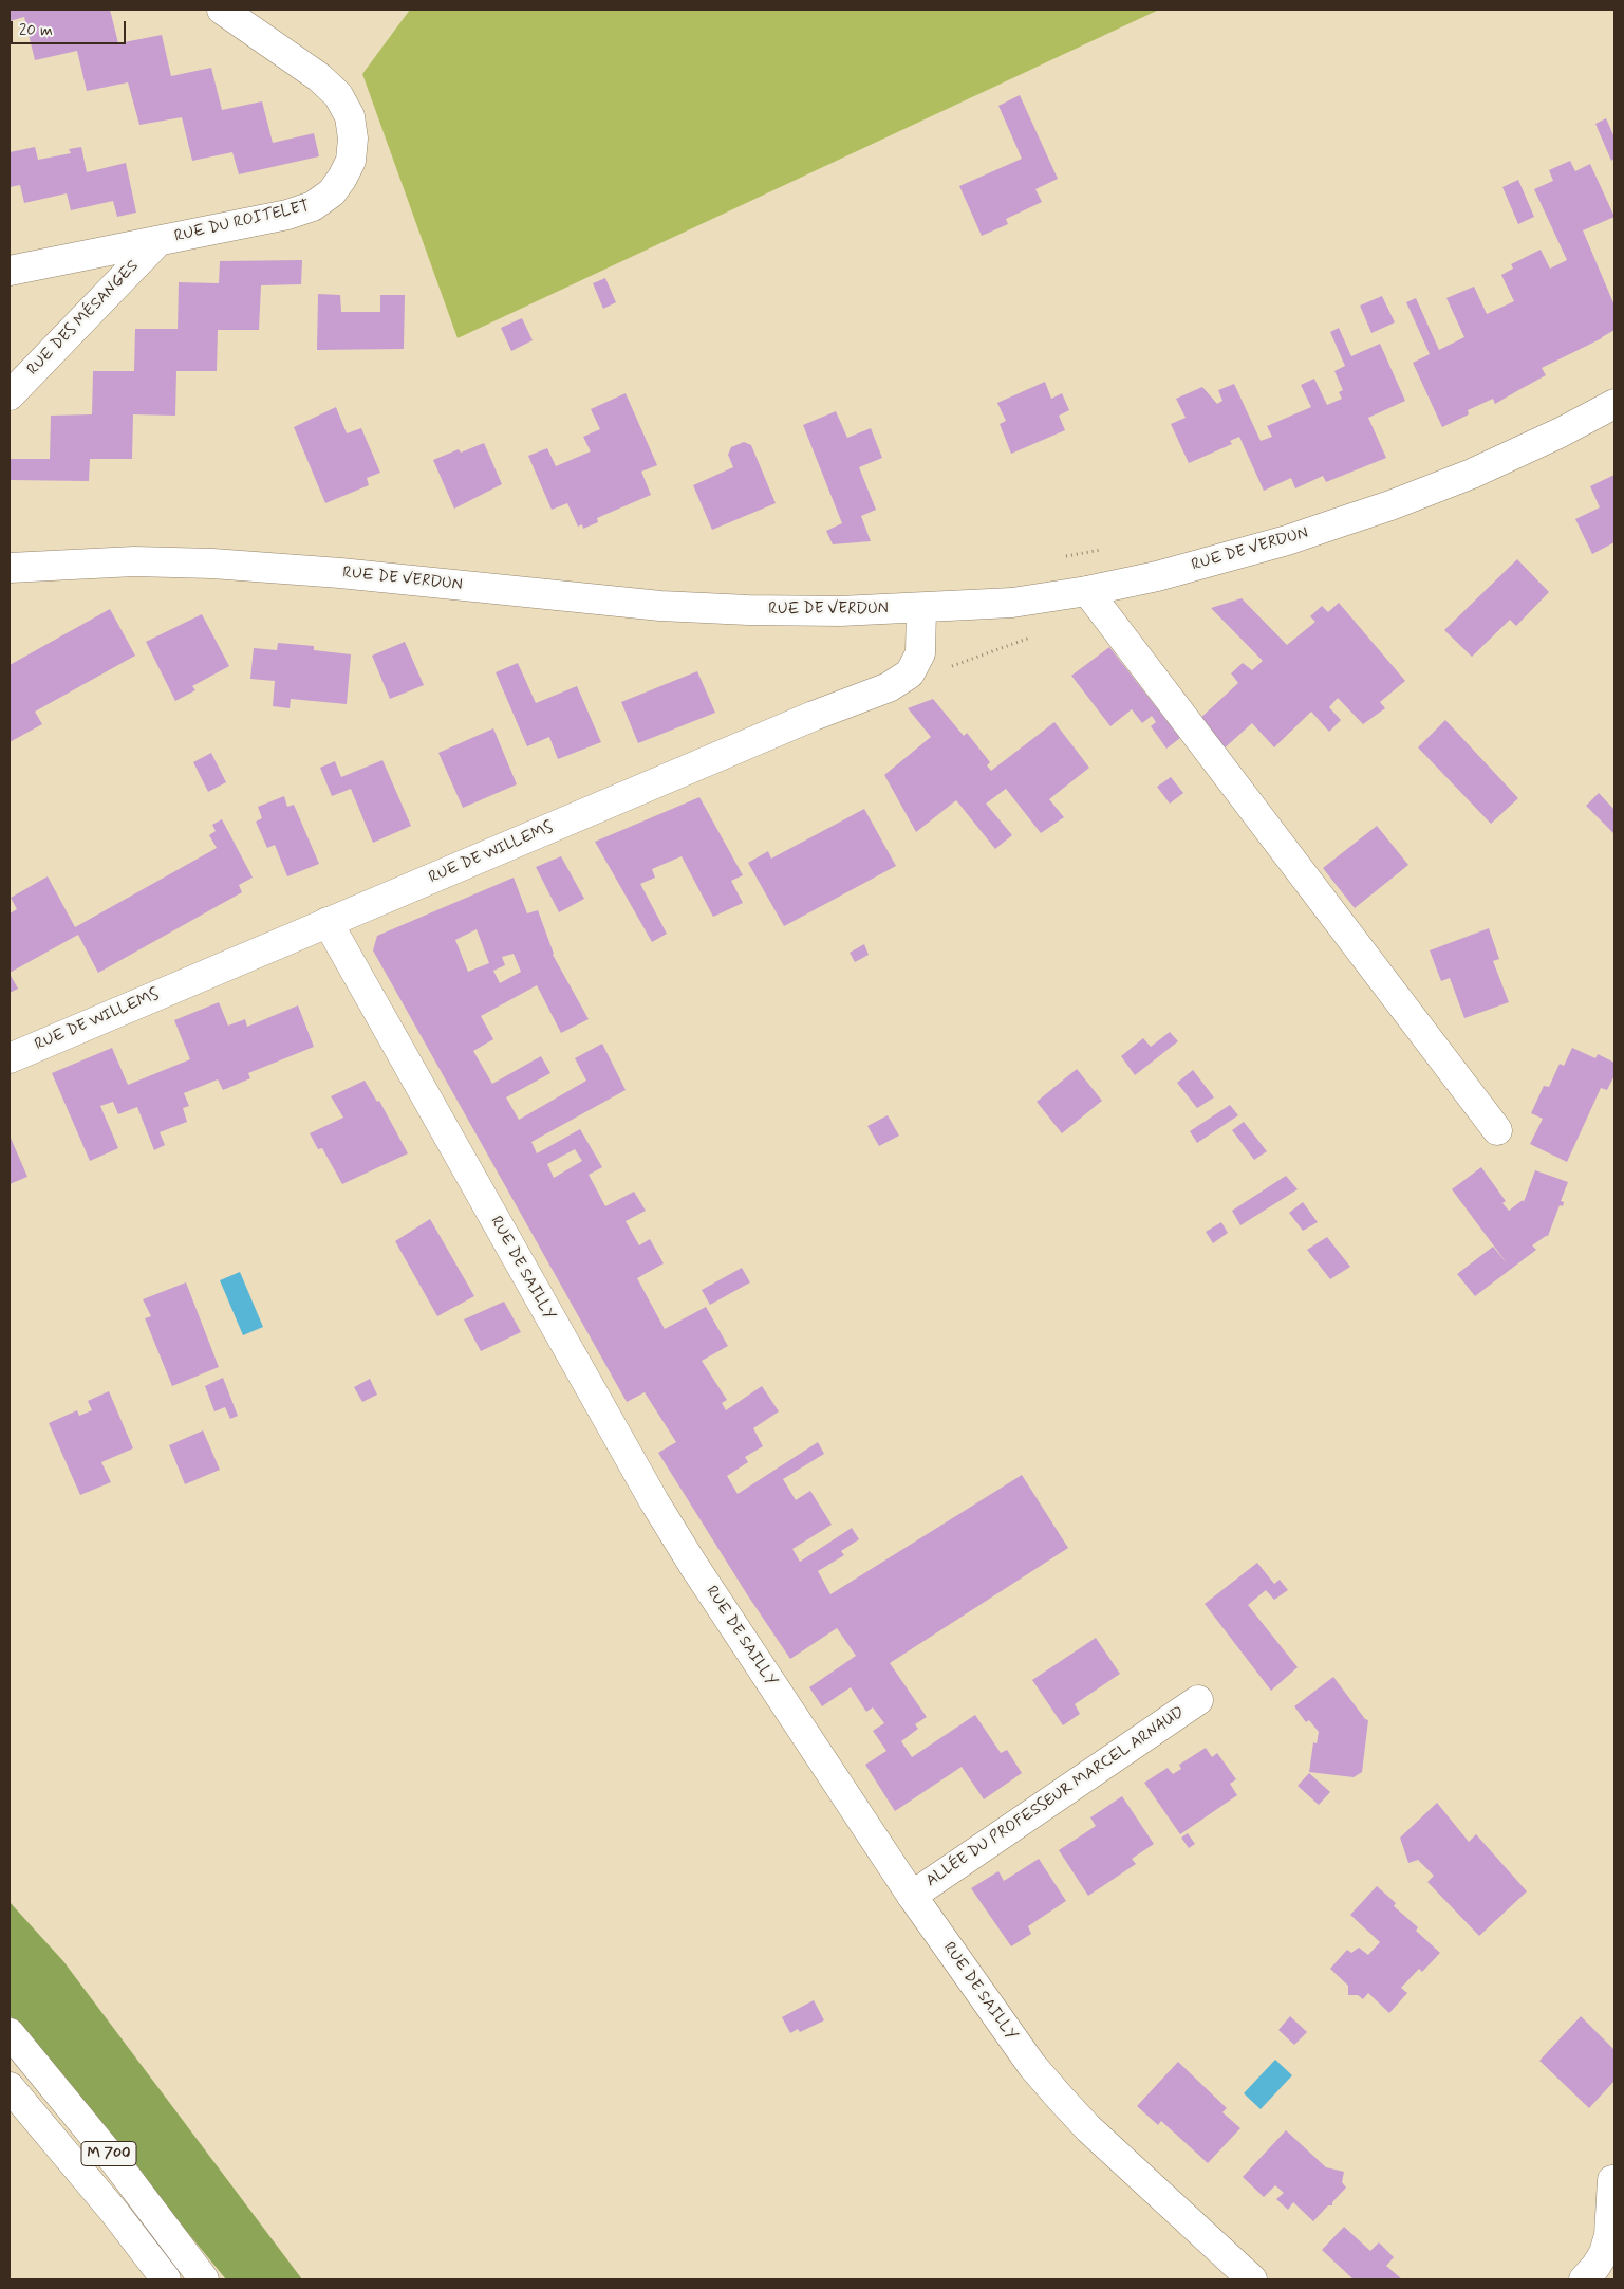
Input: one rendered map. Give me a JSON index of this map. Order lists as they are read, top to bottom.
{
  "streets": {
    "main road": [
      "RUE DU ROITELET",
      "RUE DES MÉSANGES",
      "RUE DE VERDUN",
      "RUE DE WILLEMS",
      "RUE DE SAILLY",
      "ALLÉE DU PROFESSEUR MARCEL ARNAUD",
      "M 700"
    ]
  },
  "crossings": [
    ["RUE DU ROITELET", "RUE DES MÉSANGES"],
    ["RUE DE WILLEMS", "RUE DE SAILLY"],
    ["RUE DE SAILLY", "ALLÉE DU PROFESSEUR MARCEL ARNAUD"]
  ],
  "scale_bar": "20 m"
}
